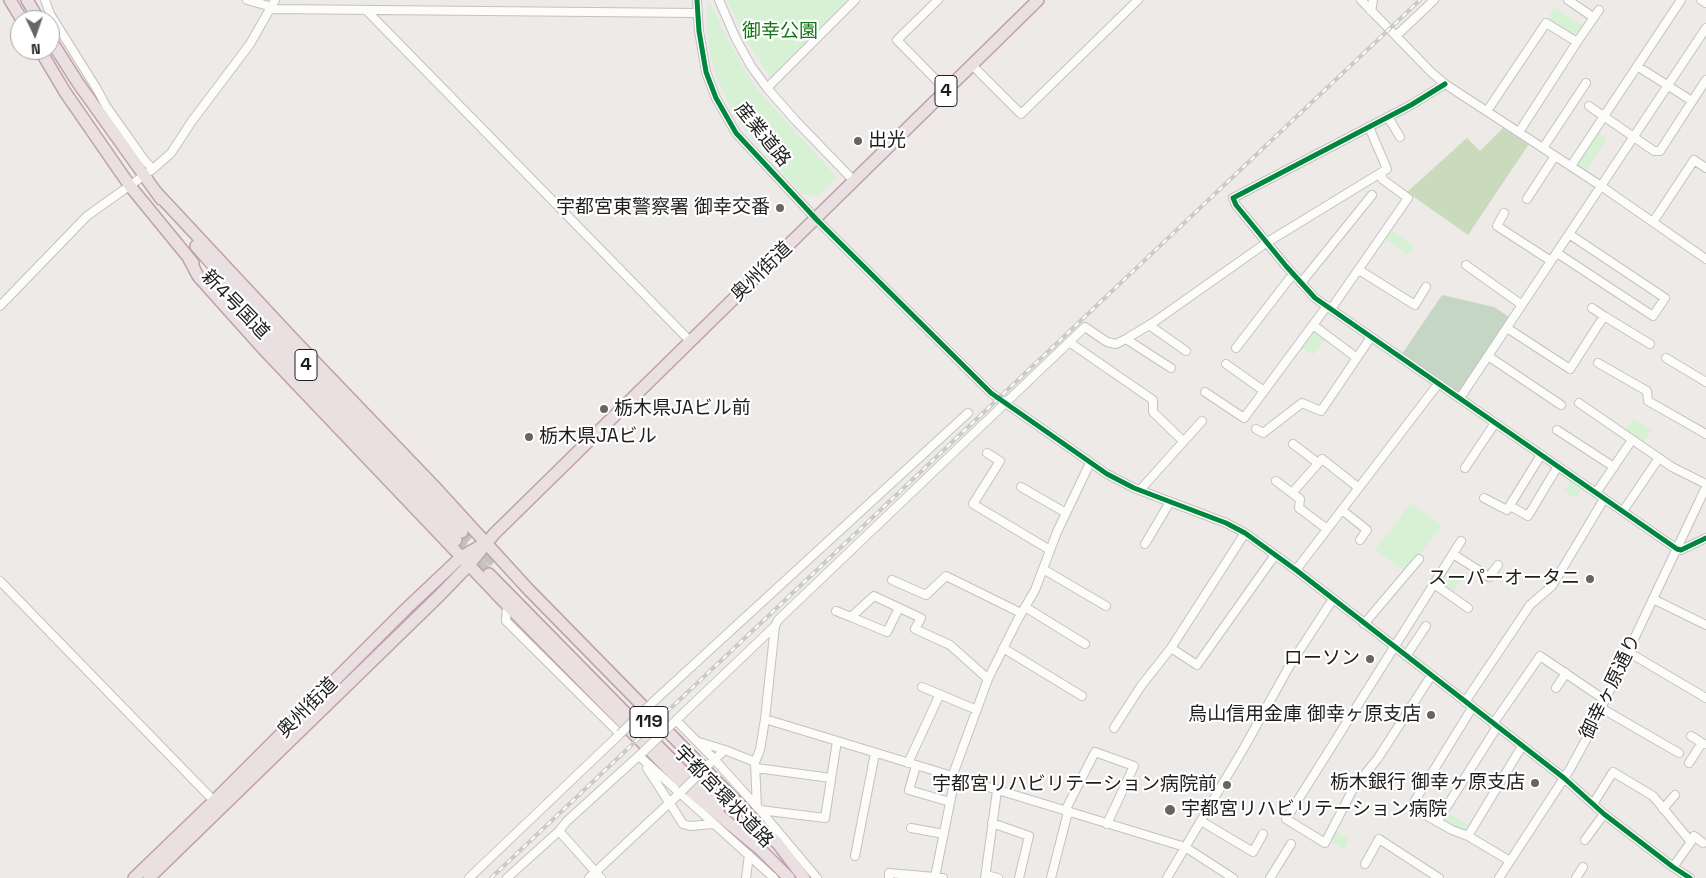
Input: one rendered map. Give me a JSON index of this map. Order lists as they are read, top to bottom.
{
  "streets": {
    "highway": [
      "4",
      "奥州街道",
      "新4号国道",
      "119",
      "宇都宮環状道路"
    ],
    "street": ["産業道路", "御幸ヶ原通り"]
  },
  "crossings": [
    ["産業道路", "奥州街道"],
    ["産業道路", "御幸ヶ原通り"]
  ],
  "parks": ["御幸公園"],
  "places": [
    "出光",
    "宇都宮東警察署 御幸交番",
    "栃木県JAビル前",
    "栃木県JAビル",
    "スーパーオータニ",
    "ローソン",
    "烏山信用金庫 御幸ヶ原支店",
    "栃木銀行 御幸ヶ原支店",
    "宇都宮リハビリテーション病院前",
    "宇都宮リハビリテーション病院"
  ],
  "north": "bottom"
}
